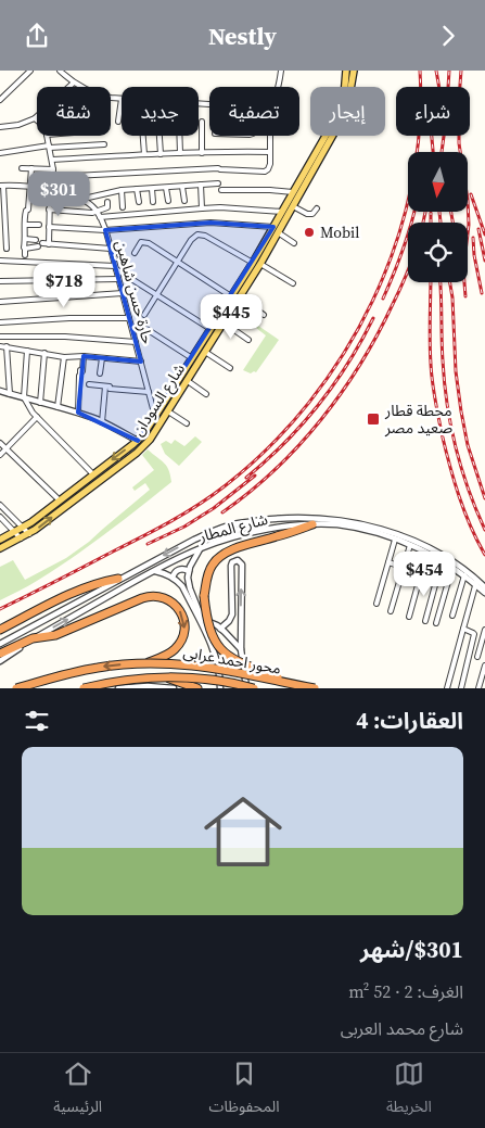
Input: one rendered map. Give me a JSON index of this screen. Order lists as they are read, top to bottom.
{
  "streets": {
    "highway": ["محور احمد عرابى"],
    "main road": ["شارع السودان"],
    "street": ["حارة حسن شاهين", "شارع المطار"]
  },
  "crossings": [
    ["حارة حسن شاهين", "شارع السودان"]
  ],
  "places": {
    "other": ["Mobil"],
    "transit": ["محطة قطار صعيد مصر"]
  },
  "north": "bottom",
  "page": {
    "header": "Nestly",
    "chip": [
      "شراء",
      "إيجار",
      "تصفية",
      "جديد",
      "شقة"
    ],
    "price": [
      "$301",
      "$718",
      "$445",
      "$454"
    ],
    "heading": "العقارات: 4",
    "list": [
      {
        "name": "$301/شهر",
        "note": "الغرف: 2 · 52 m² · شارع محمد العربى"
      }
    ],
    "tabs": ["الخريطة", "المحفوظات", "الرئيسية"]
  }
}
